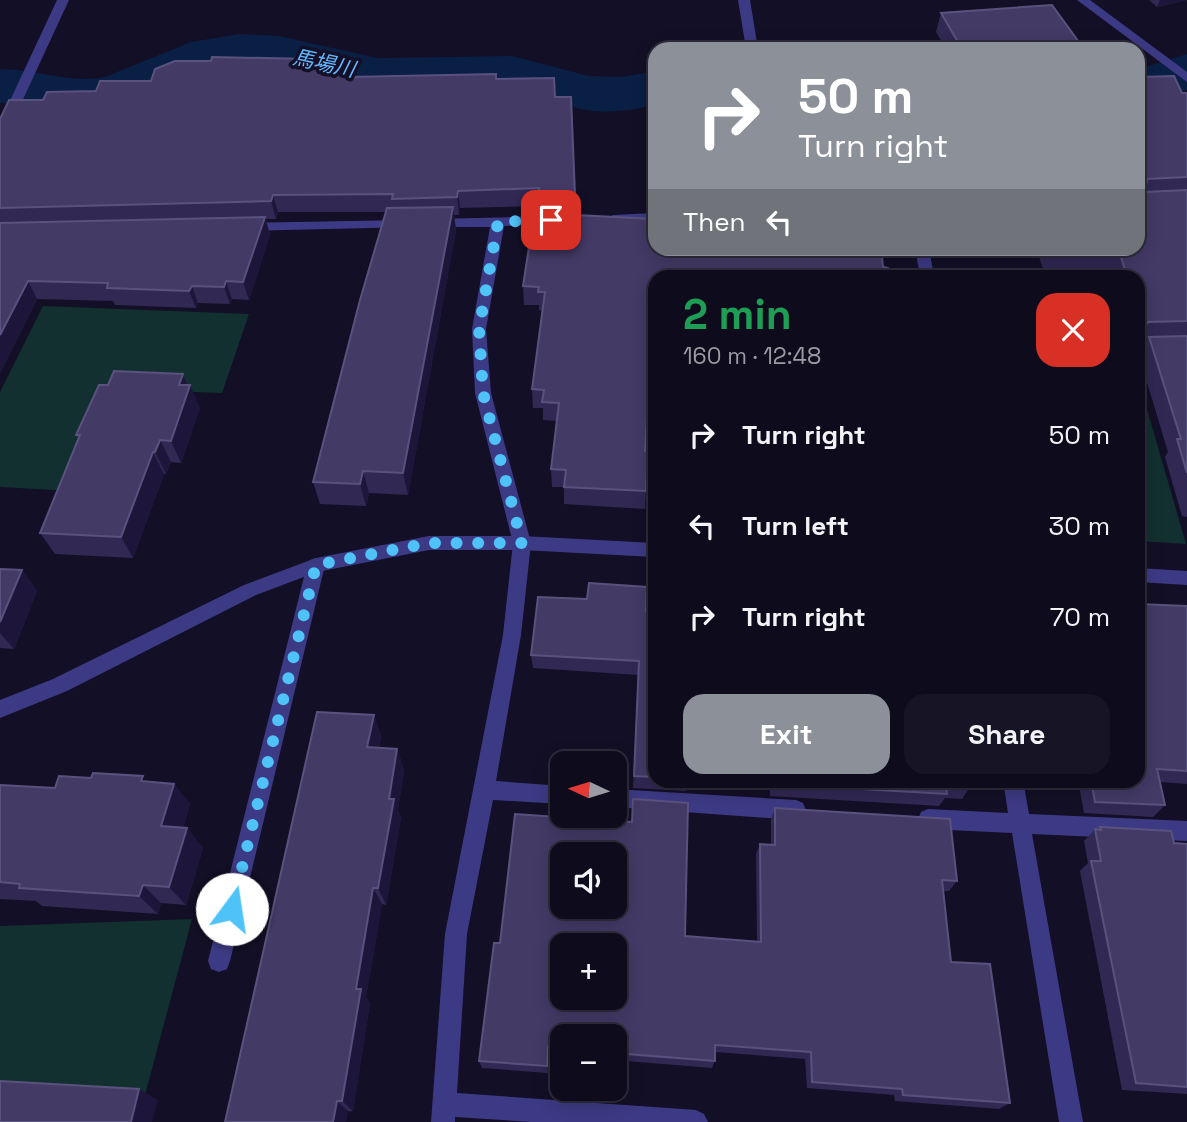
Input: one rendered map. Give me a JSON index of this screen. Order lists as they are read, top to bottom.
{
  "water": ["馬場川"],
  "north": "left",
  "page": {
    "turn": ["50 m", "Turn right"],
    "then": "Then",
    "heading": ["2 min", "160 m · 12:48"],
    "list": [
      {
        "name": "Turn right",
        "value": "50 m"
      },
      {
        "name": "Turn left",
        "value": "30 m"
      },
      {
        "name": "Turn right",
        "value": "70 m"
      }
    ],
    "buttons": ["Exit", "Share"],
    "map_buttons": ["+", "−"]
  }
}
